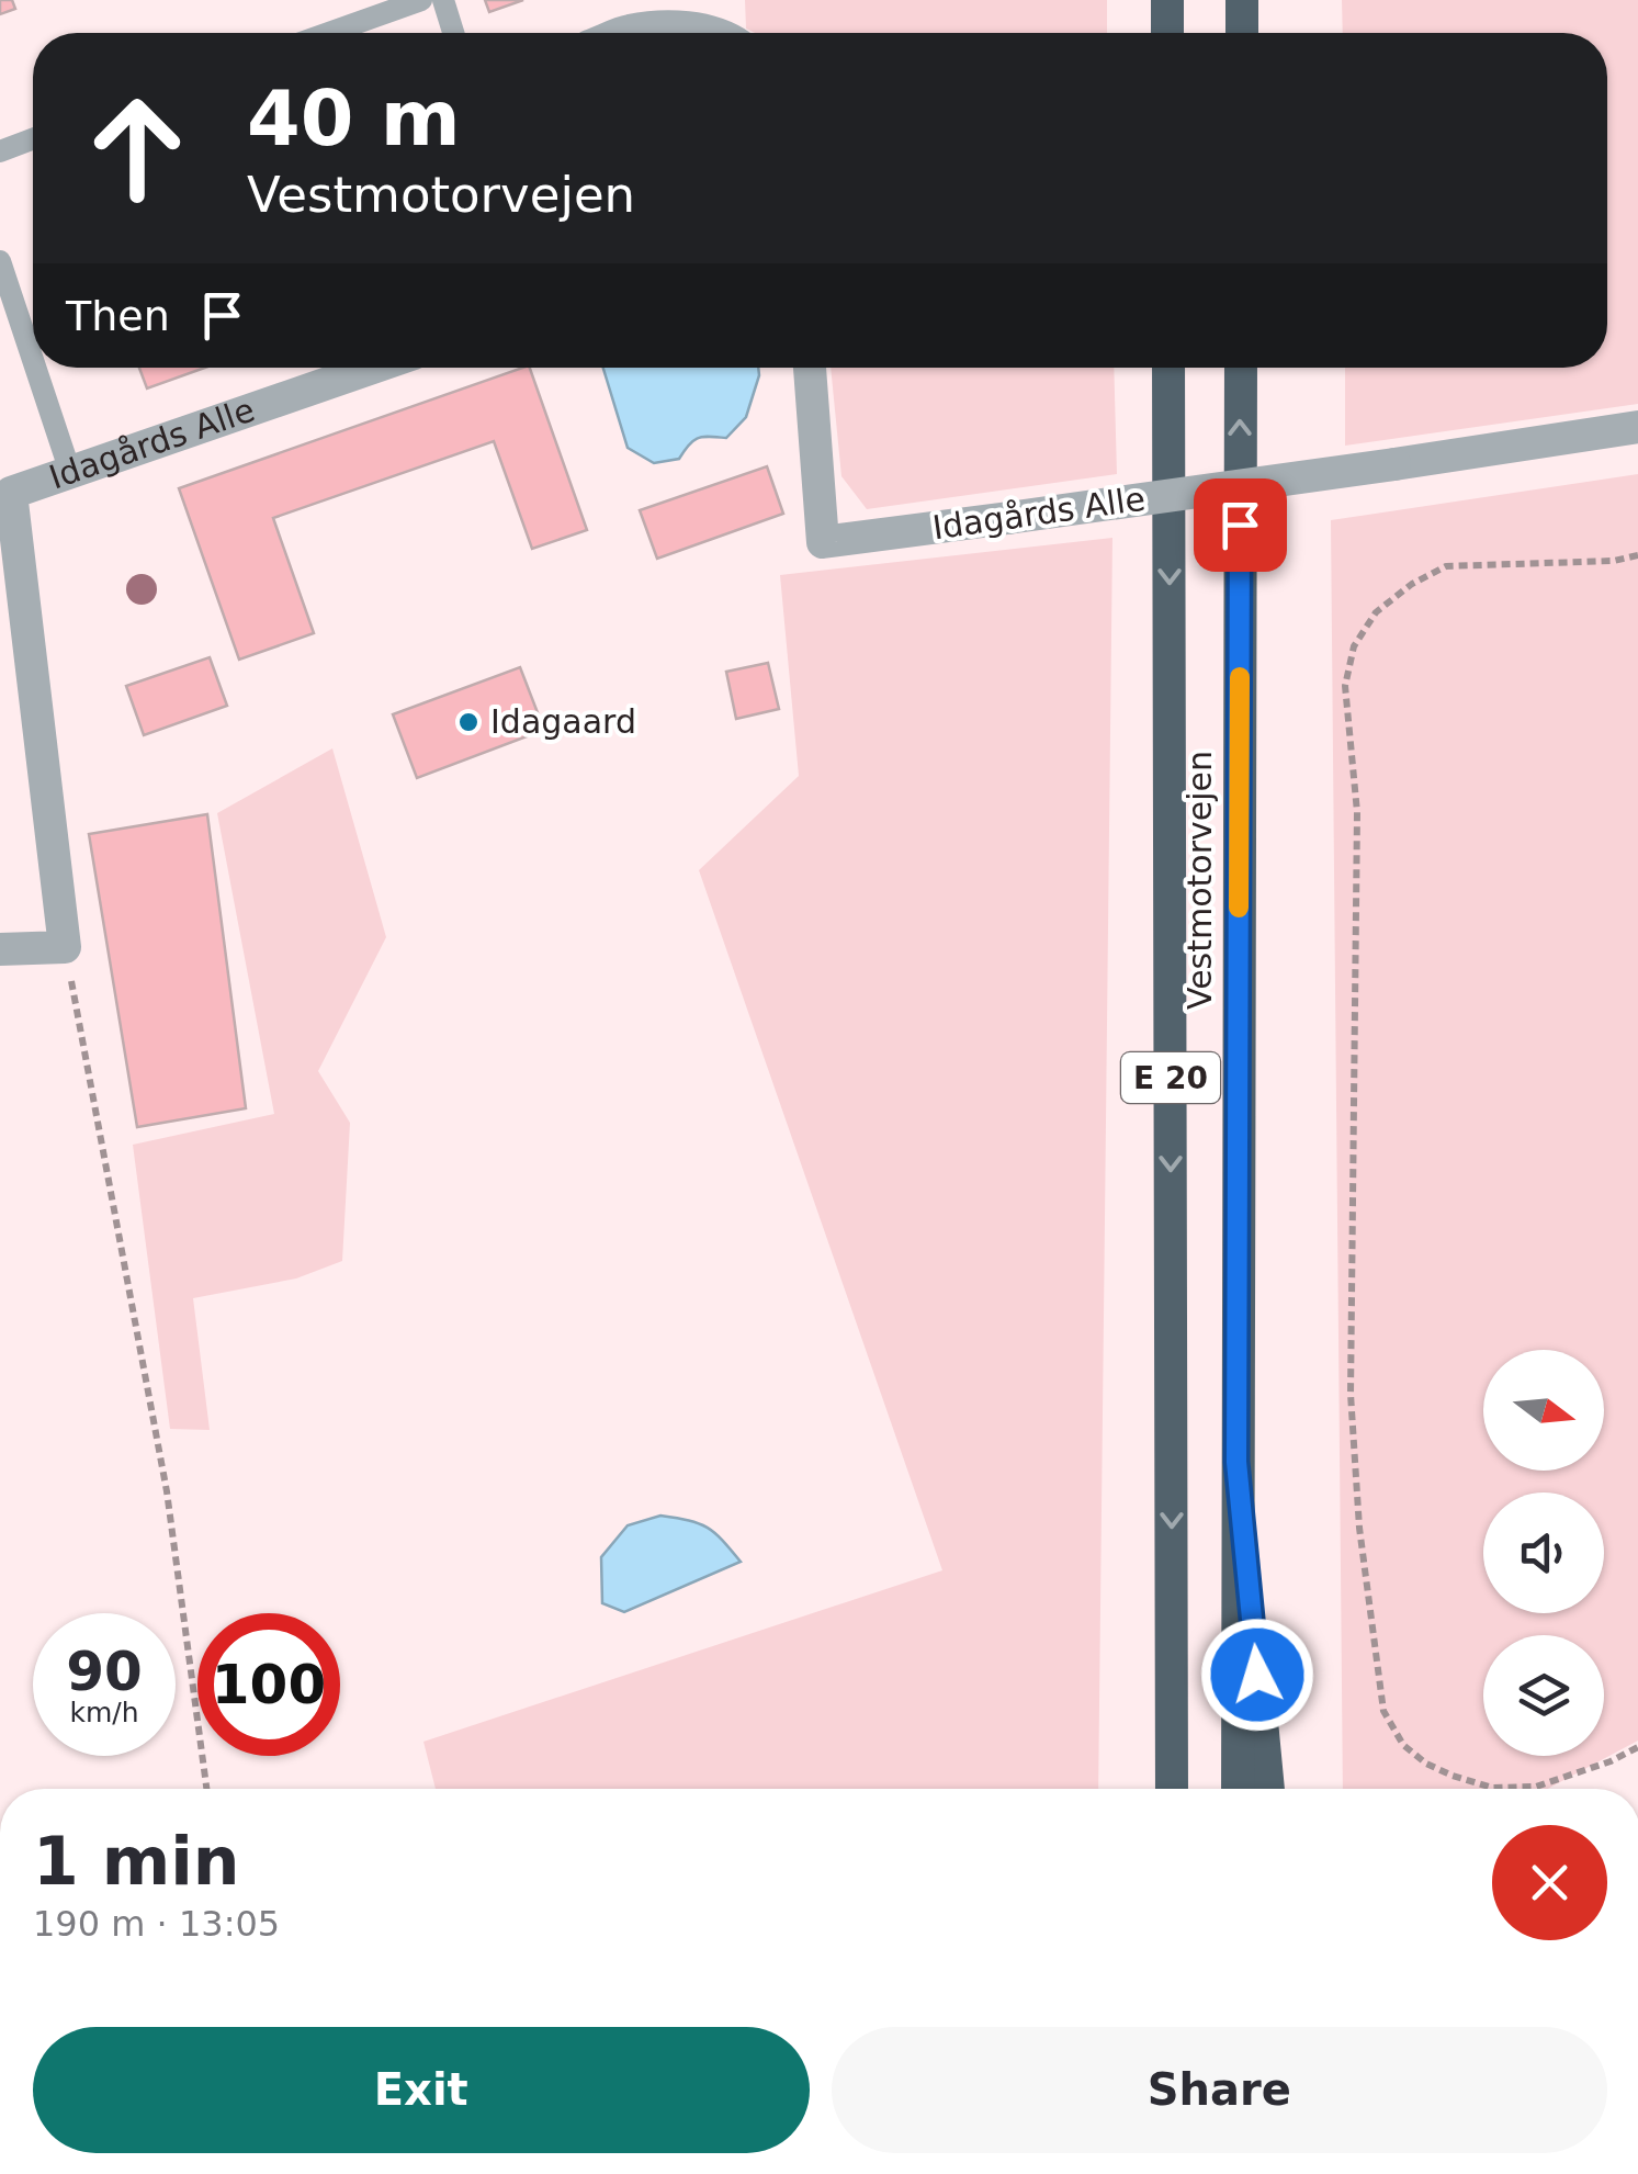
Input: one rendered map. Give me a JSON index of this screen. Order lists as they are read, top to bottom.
{
  "streets": {
    "highway": ["Vestmotorvejen", "E 20"],
    "street": ["Idagårds Alle"]
  },
  "places": ["Idagaard"],
  "north": "right",
  "page": {
    "turn": ["40 m", "Vestmotorvejen"],
    "then": "Then",
    "speed": "90 km/h",
    "limit": "100",
    "heading": ["1 min", "190 m · 13:05"],
    "buttons": ["Exit", "Share"]
  }
}
